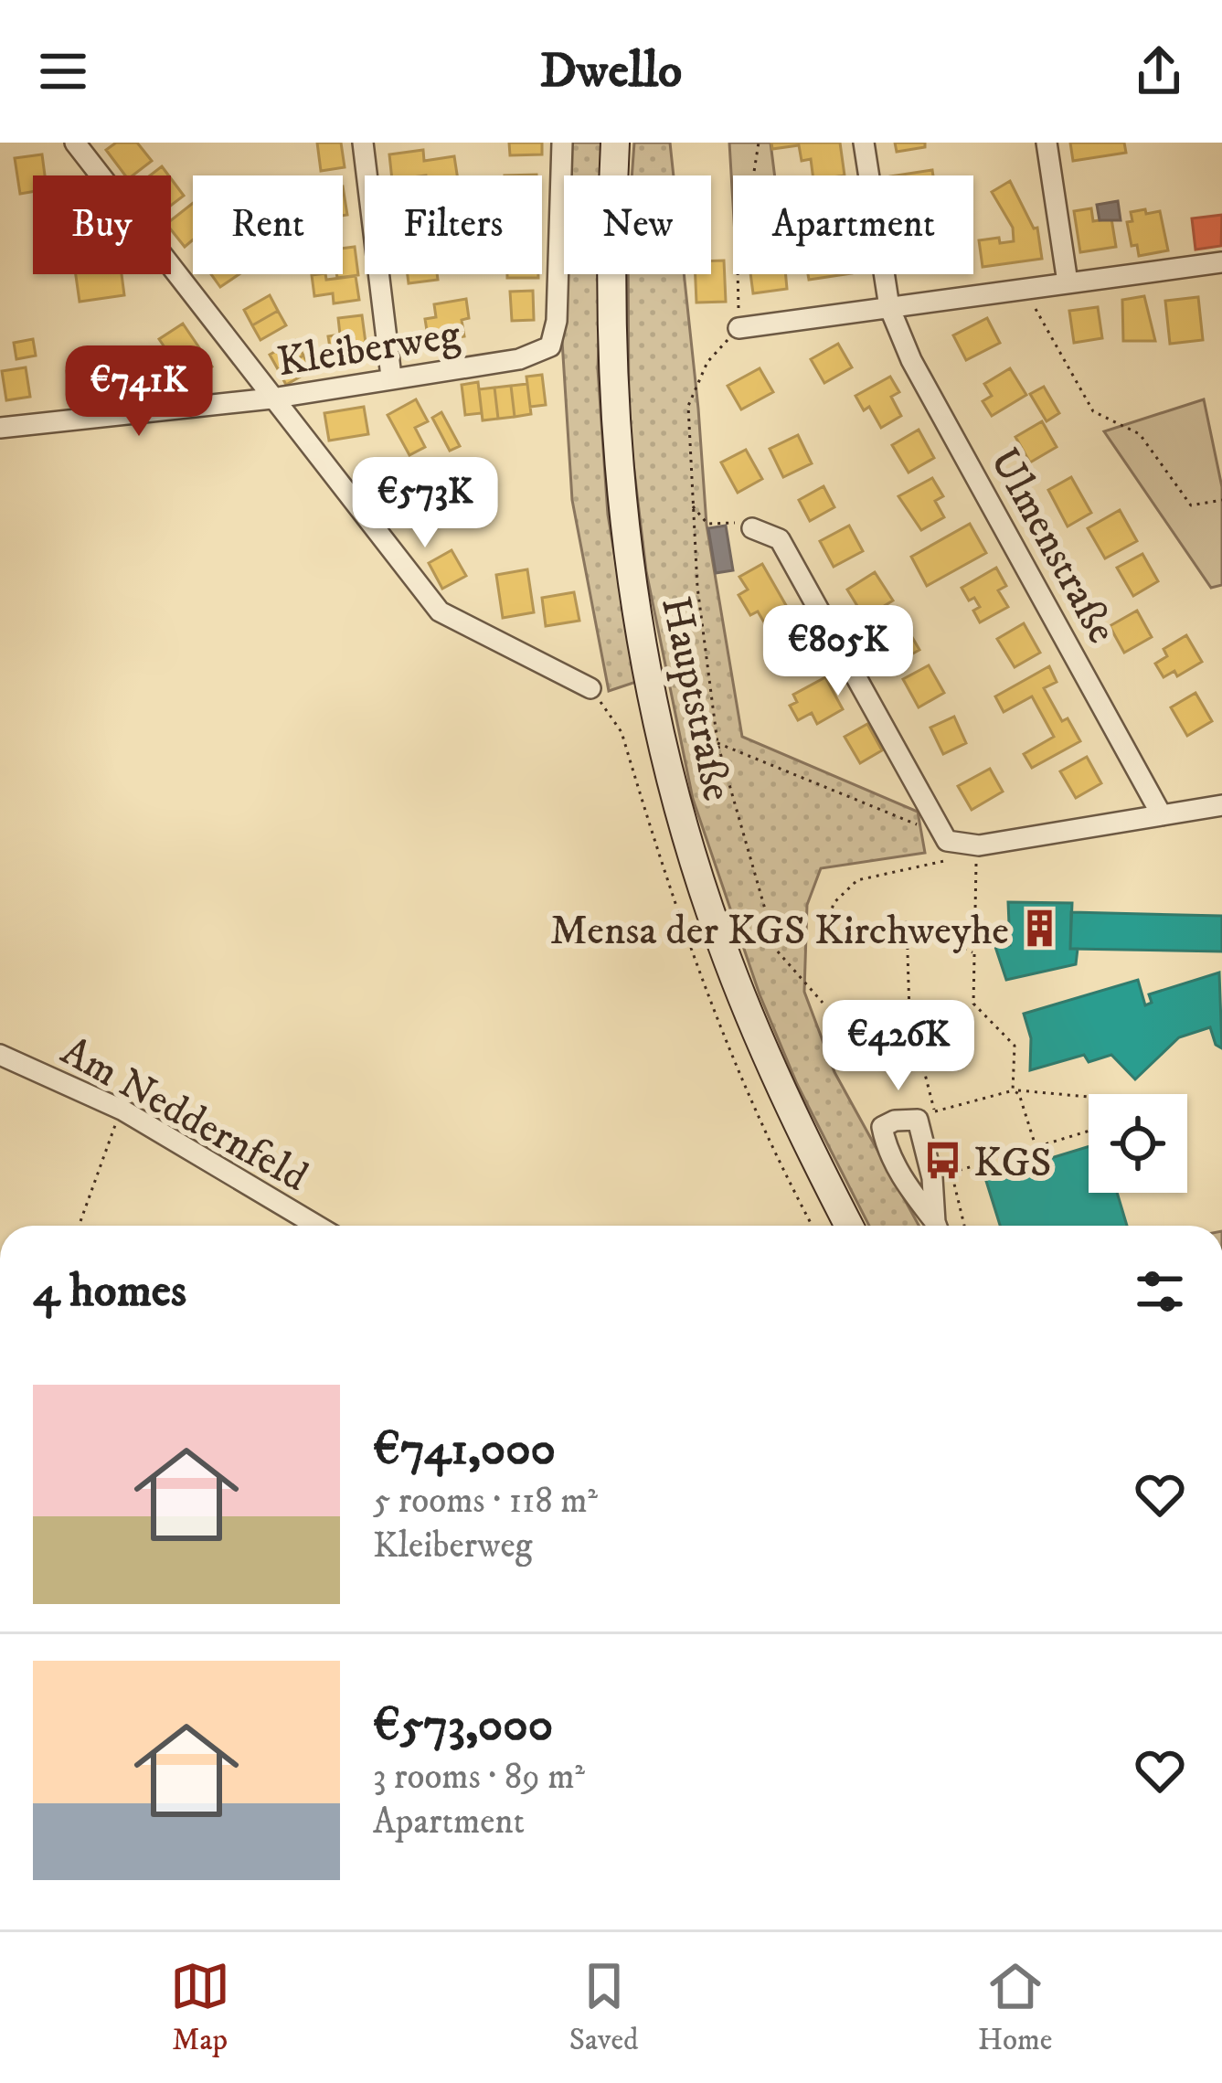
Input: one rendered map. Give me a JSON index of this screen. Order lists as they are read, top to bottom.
{
  "streets": {
    "main road": ["Hauptstraße"],
    "street": ["Kleiberweg", "Ulmenstraße", "Am Neddernfeld"]
  },
  "places": {
    "building": ["Mensa der KGS Kirchweyhe"],
    "bus stop": ["KGS"]
  },
  "page": {
    "header": "Dwello",
    "chip": [
      "Buy",
      "Rent",
      "Filters",
      "New",
      "Apartment"
    ],
    "price": [
      "€741K",
      "€573K",
      "€805K",
      "€426K"
    ],
    "heading": "4 homes",
    "list": [
      {
        "name": "€741,000",
        "note": "5 rooms · 118 m² · Kleiberweg"
      },
      {
        "name": "€573,000",
        "note": "3 rooms · 89 m² · Apartment"
      }
    ],
    "tabs": ["Map", "Saved", "Home"]
  }
}
